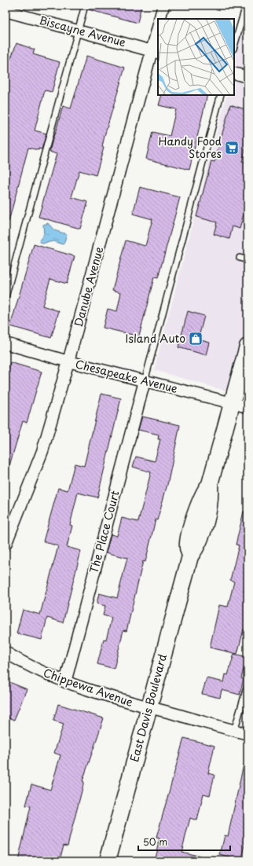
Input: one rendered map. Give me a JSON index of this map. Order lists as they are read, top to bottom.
{
  "streets": {
    "street": [
      "Biscayne Avenue",
      "Danube Avenue",
      "Chesapeake Avenue",
      "The Place Court",
      "Chippewa Avenue",
      "East Davis Boulevard"
    ]
  },
  "crossings": [
    ["Biscayne Avenue", "Danube Avenue"],
    ["Danube Avenue", "Chesapeake Avenue"],
    ["Chesapeake Avenue", "The Place Court"],
    ["Chesapeake Avenue", "East Davis Boulevard"],
    ["The Place Court", "Chippewa Avenue"],
    ["Chippewa Avenue", "East Davis Boulevard"]
  ],
  "places": {
    "supermarket": ["Handy Food Stores"],
    "shop": ["Island Auto"]
  },
  "scale_bar": "50 m"
}
